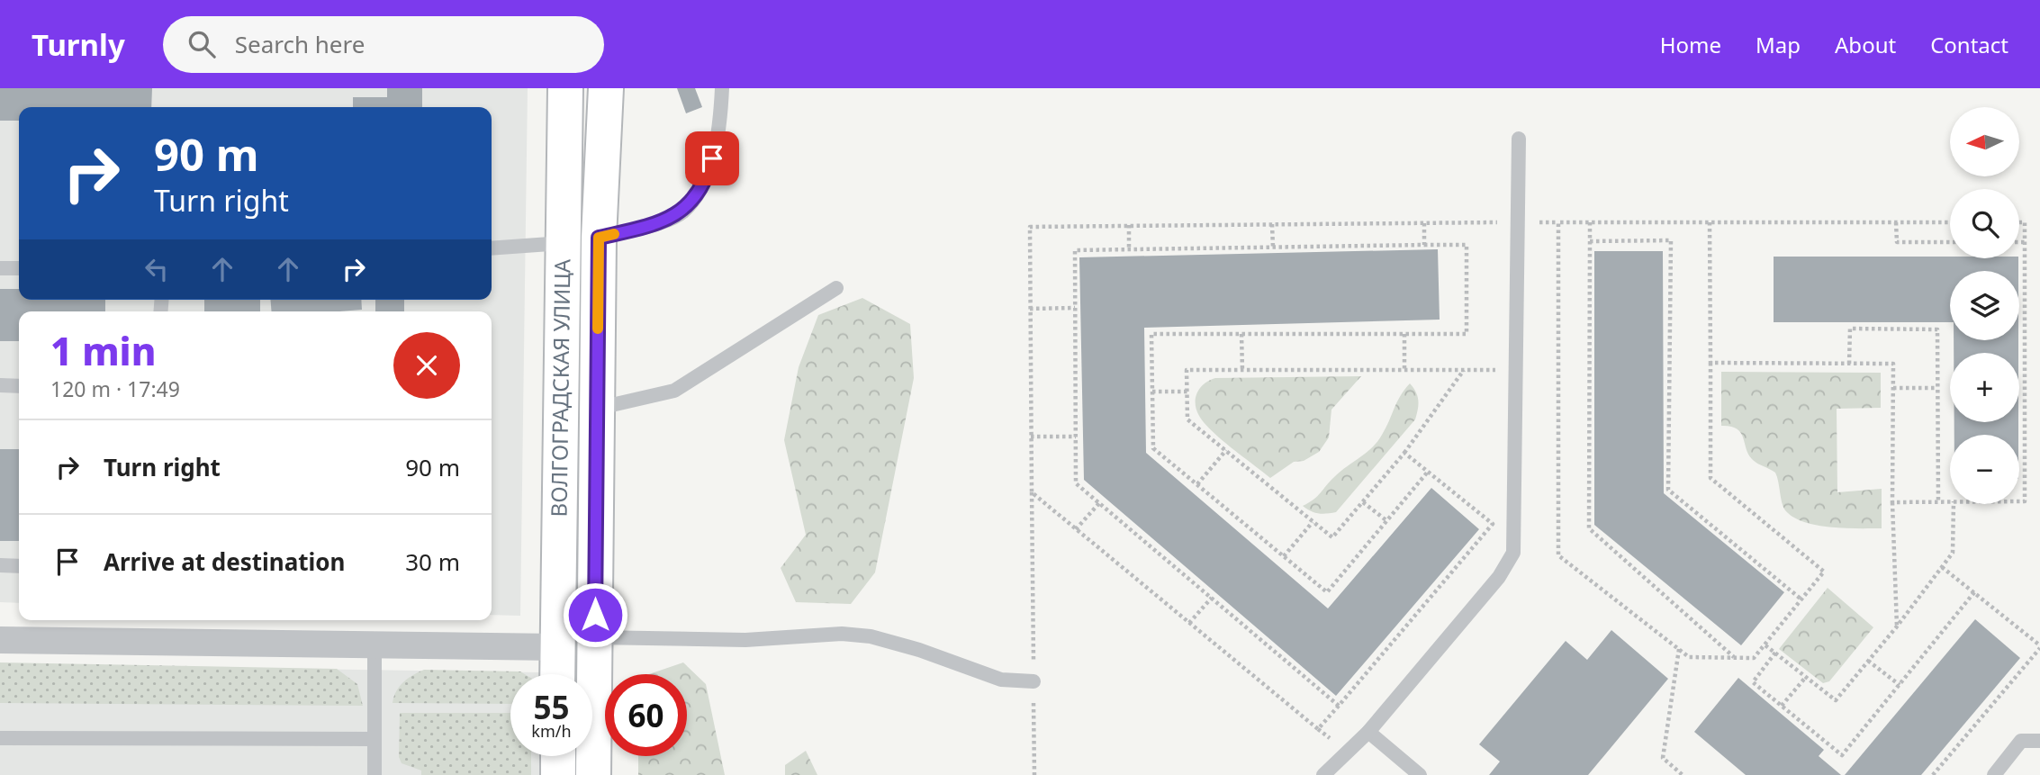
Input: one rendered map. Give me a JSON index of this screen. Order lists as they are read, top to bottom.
{
  "streets": {
    "main road": ["ВОЛГОГРАДСКАЯ УЛИЦА"]
  },
  "north": "left",
  "page": {
    "header": "Turnly",
    "search": "Search here",
    "nav": [
      "Home",
      "Map",
      "About",
      "Contact"
    ],
    "map_buttons": ["+", "−"],
    "turn": ["90 m", "Turn right"],
    "heading": ["1 min", "120 m · 17:49"],
    "list": [
      {
        "name": "Turn right",
        "value": "90 m"
      },
      {
        "name": "Arrive at destination",
        "value": "30 m"
      }
    ],
    "speed": "55 km/h",
    "limit": "60"
  }
}
